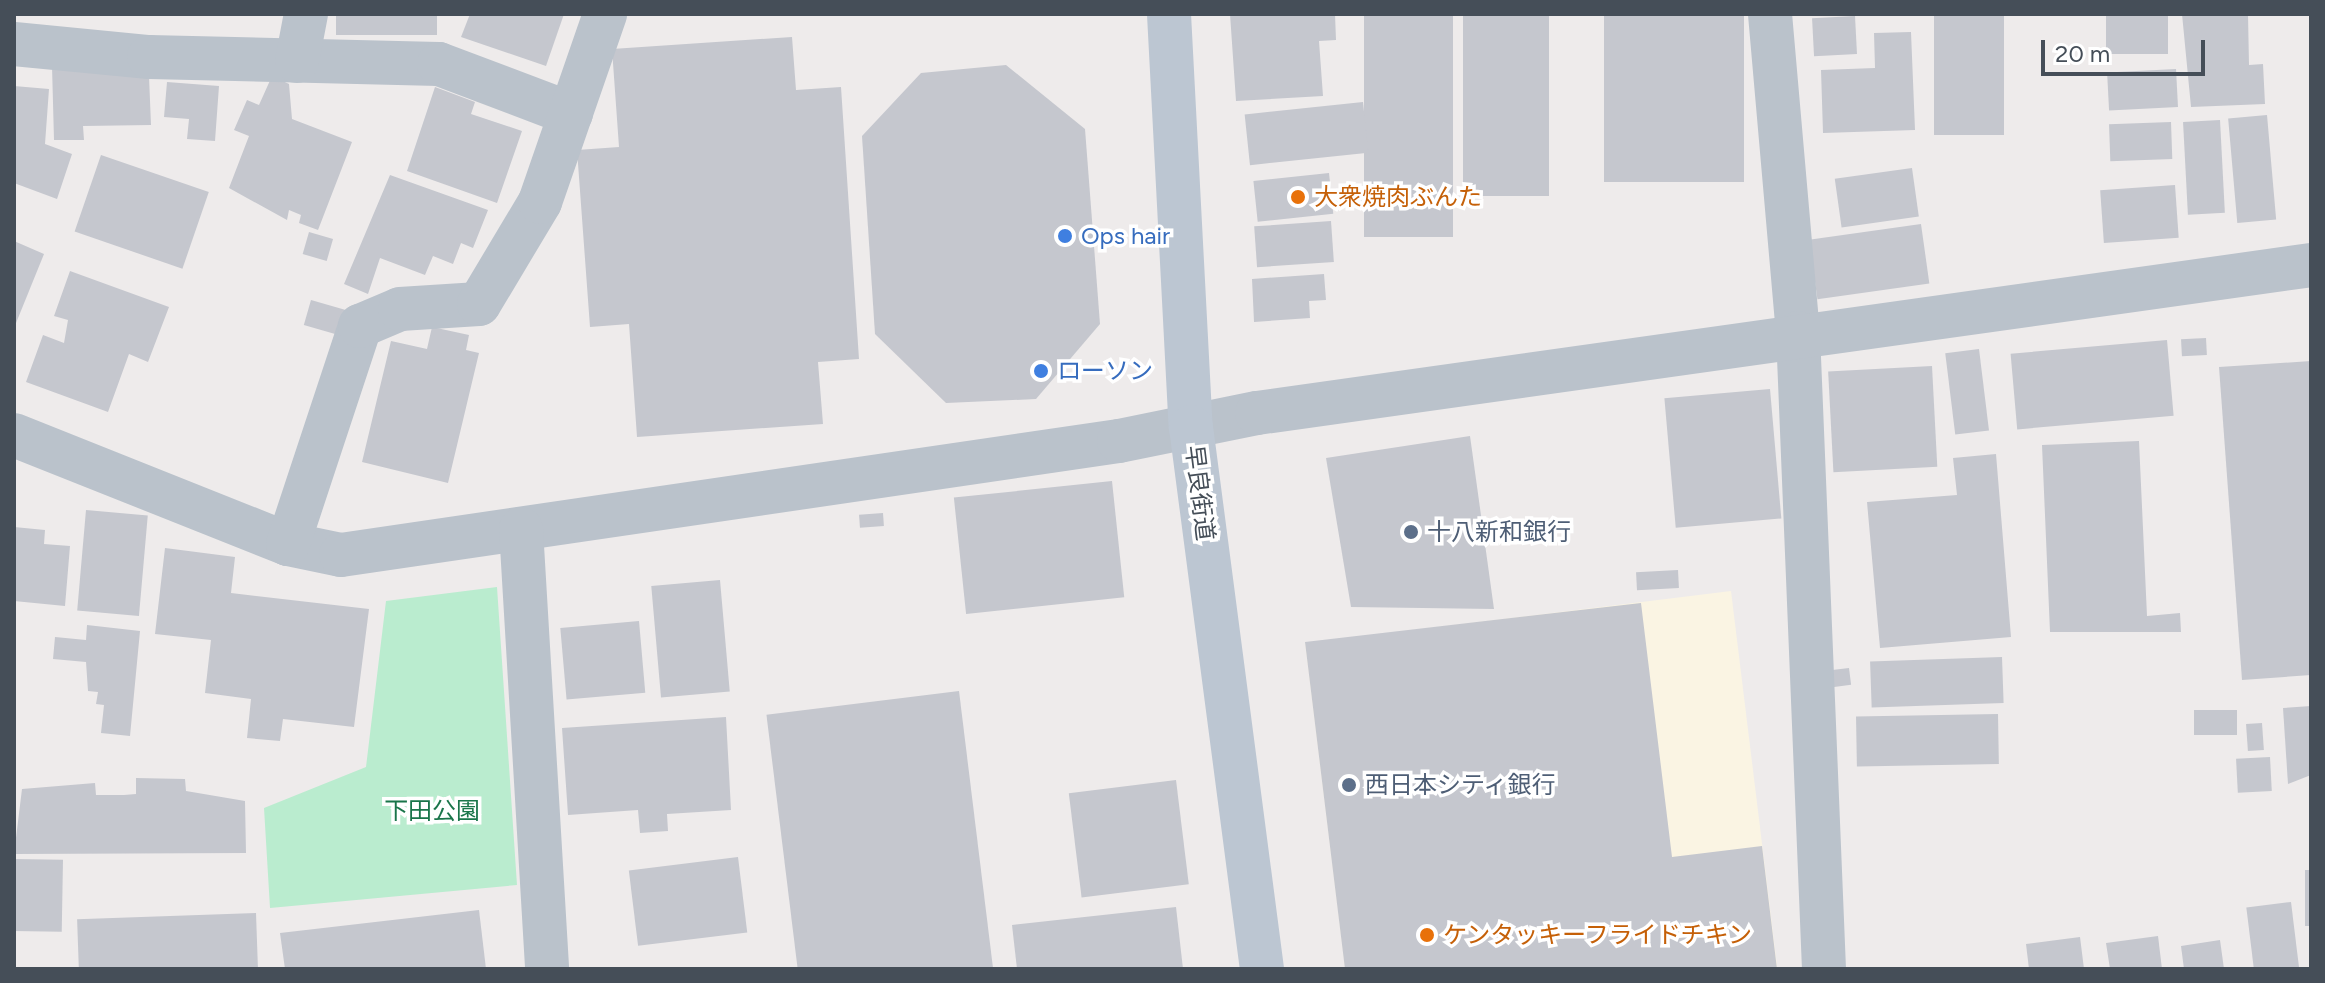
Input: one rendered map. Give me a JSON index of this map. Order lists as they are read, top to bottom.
{
  "streets": {
    "street": ["早良街道"]
  },
  "parks": ["下田公園"],
  "places": [
    "大衆焼肉ぶんた",
    "Ops hair",
    "ローソン",
    "十八新和銀行",
    "西日本シティ銀行",
    "ケンタッキーフライドチキン"
  ],
  "scale_bar": "20 m"
}
